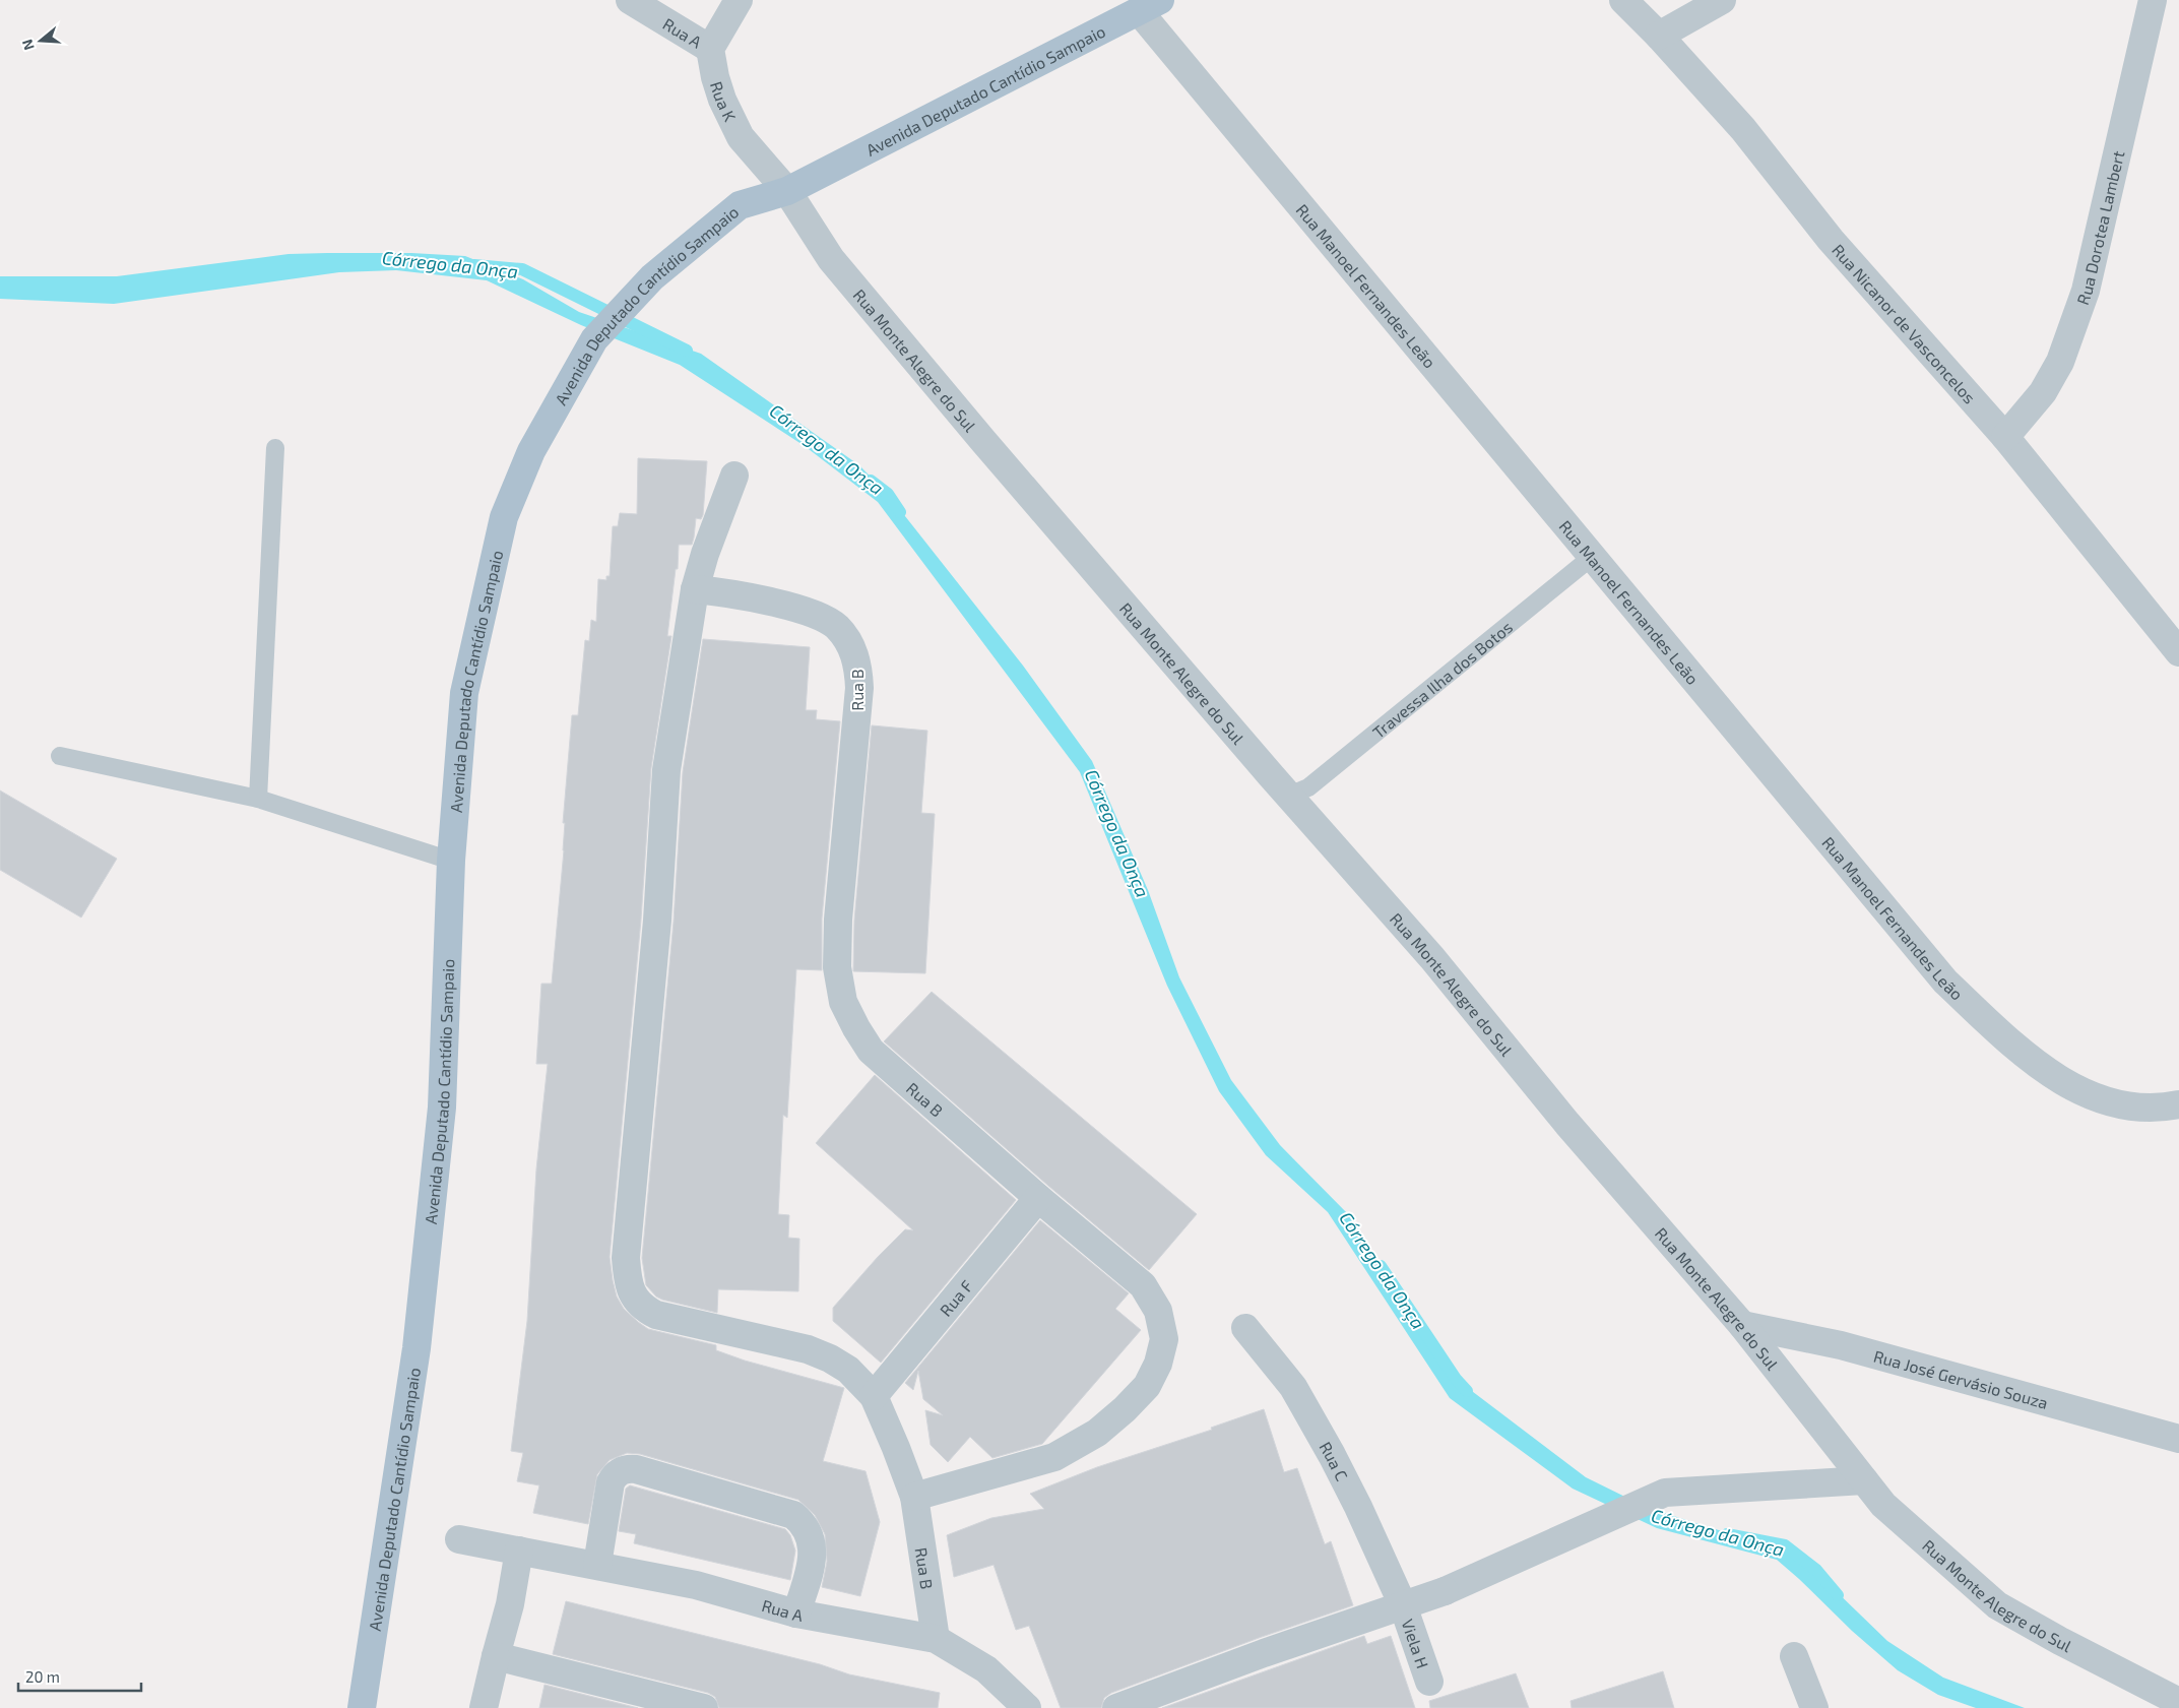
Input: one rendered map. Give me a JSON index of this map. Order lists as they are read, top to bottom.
{
  "streets": {
    "main road": ["Avenida Deputado Cantídio Sampaio"],
    "street": [
      "Rua A",
      "Rua K",
      "Rua Dorotea Lambert",
      "Rua Manoel Fernandes Leão",
      "Rua Nicanor de Vasconcelos",
      "Rua Monte Alegre do Sul",
      "Rua B",
      "Rua F",
      "Rua José Gervásio Souza",
      "Rua C",
      "Viela H"
    ],
    "lane": ["Travessa Ilha dos Botos"]
  },
  "crossings": [
    ["Rua A", "Rua K"],
    ["Rua A", "Rua B"],
    ["Avenida Deputado Cantídio Sampaio", "Rua K"],
    ["Avenida Deputado Cantídio Sampaio", "Rua Manoel Fernandes Leão"],
    ["Avenida Deputado Cantídio Sampaio", "Rua Monte Alegre do Sul"],
    ["Rua K", "Rua Monte Alegre do Sul"],
    ["Rua Dorotea Lambert", "Rua Nicanor de Vasconcelos"],
    ["Rua Manoel Fernandes Leão", "Travessa Ilha dos Botos"],
    ["Rua Monte Alegre do Sul", "Travessa Ilha dos Botos"],
    ["Rua Monte Alegre do Sul", "Rua José Gervásio Souza"],
    ["Rua B", "Rua F"],
    ["Rua C", "Viela H"]
  ],
  "water": ["Córrego da Onça"],
  "scale_bar": "20 m",
  "north": "left"
}
